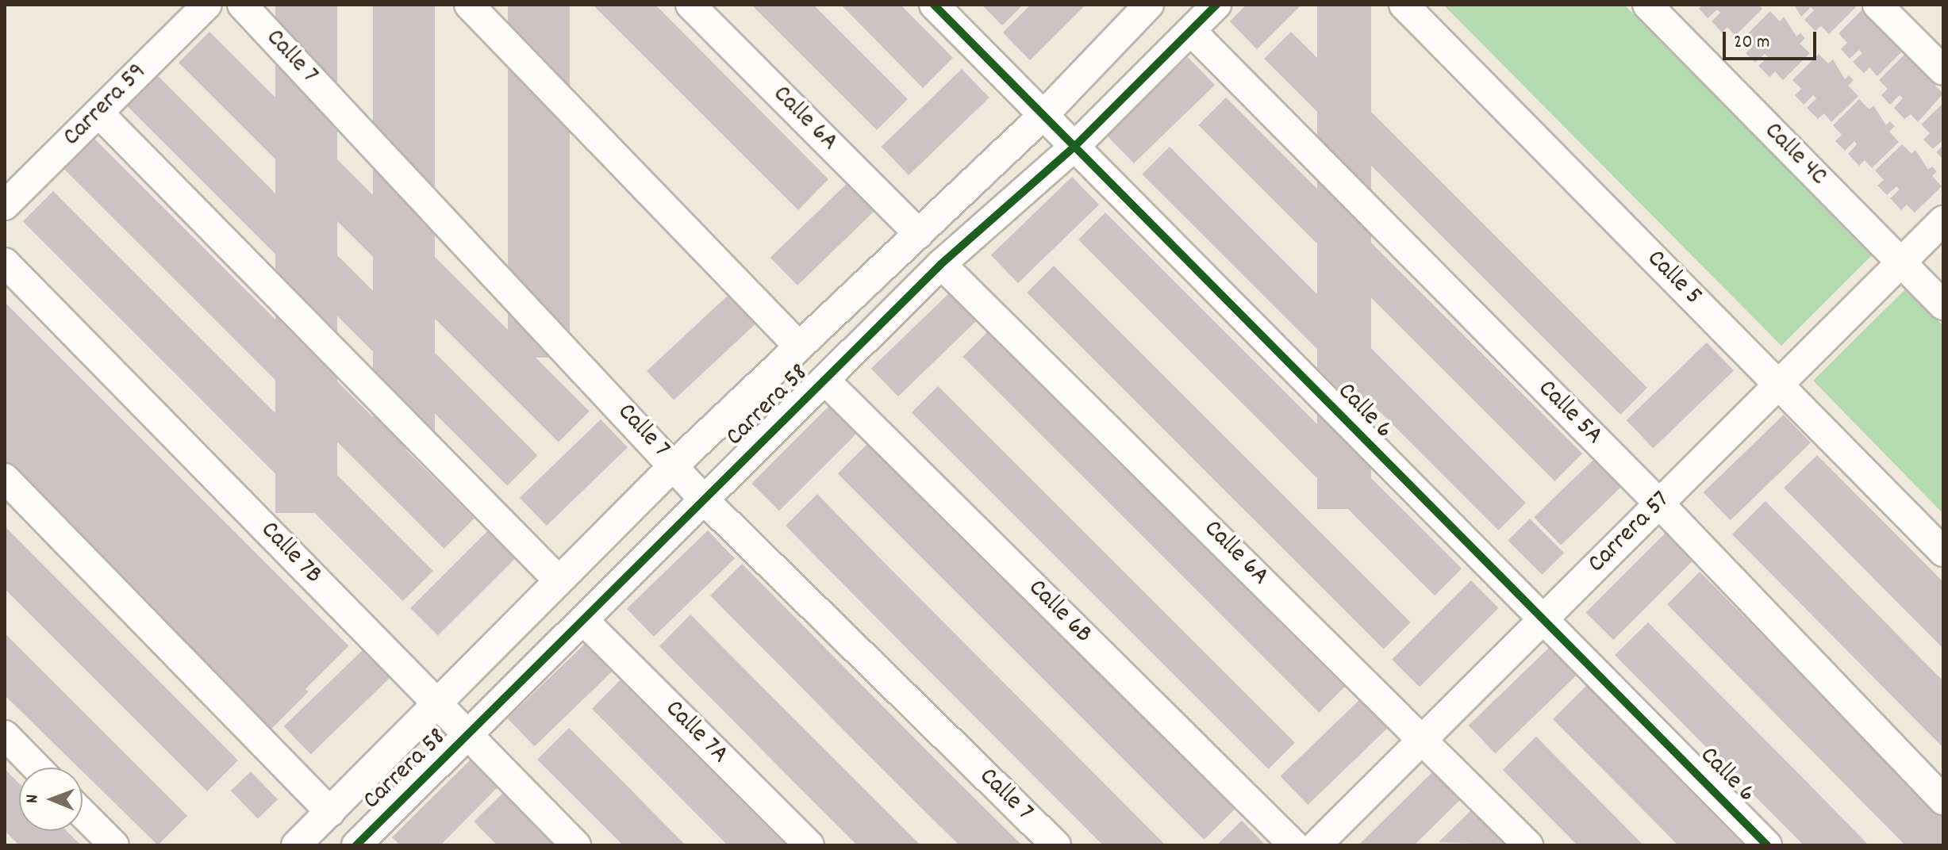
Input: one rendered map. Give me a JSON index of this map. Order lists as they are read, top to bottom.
{
  "streets": {
    "street": [
      "Calle 7",
      "Carrera 59",
      "Calle 6A",
      "Calle 4C",
      "Calle 5",
      "Carrera 58",
      "Calle 6",
      "Calle 5A",
      "Carrera 57",
      "Calle 7B",
      "Calle 6B",
      "Calle 7A"
    ]
  },
  "crossings": [
    ["Calle 7", "Carrera 58"],
    ["Calle 6A", "Carrera 58"],
    ["Calle 6A", "Carrera 57"],
    ["Calle 4C", "Carrera 57"],
    ["Calle 5", "Carrera 57"],
    ["Carrera 58", "Calle 6"],
    ["Carrera 58", "Calle 5A"],
    ["Carrera 58", "Calle 7B"],
    ["Carrera 58", "Calle 6B"],
    ["Carrera 58", "Calle 7A"],
    ["Calle 6", "Carrera 57"],
    ["Calle 5A", "Carrera 57"]
  ],
  "scale_bar": "20 m",
  "north": "left"
}
